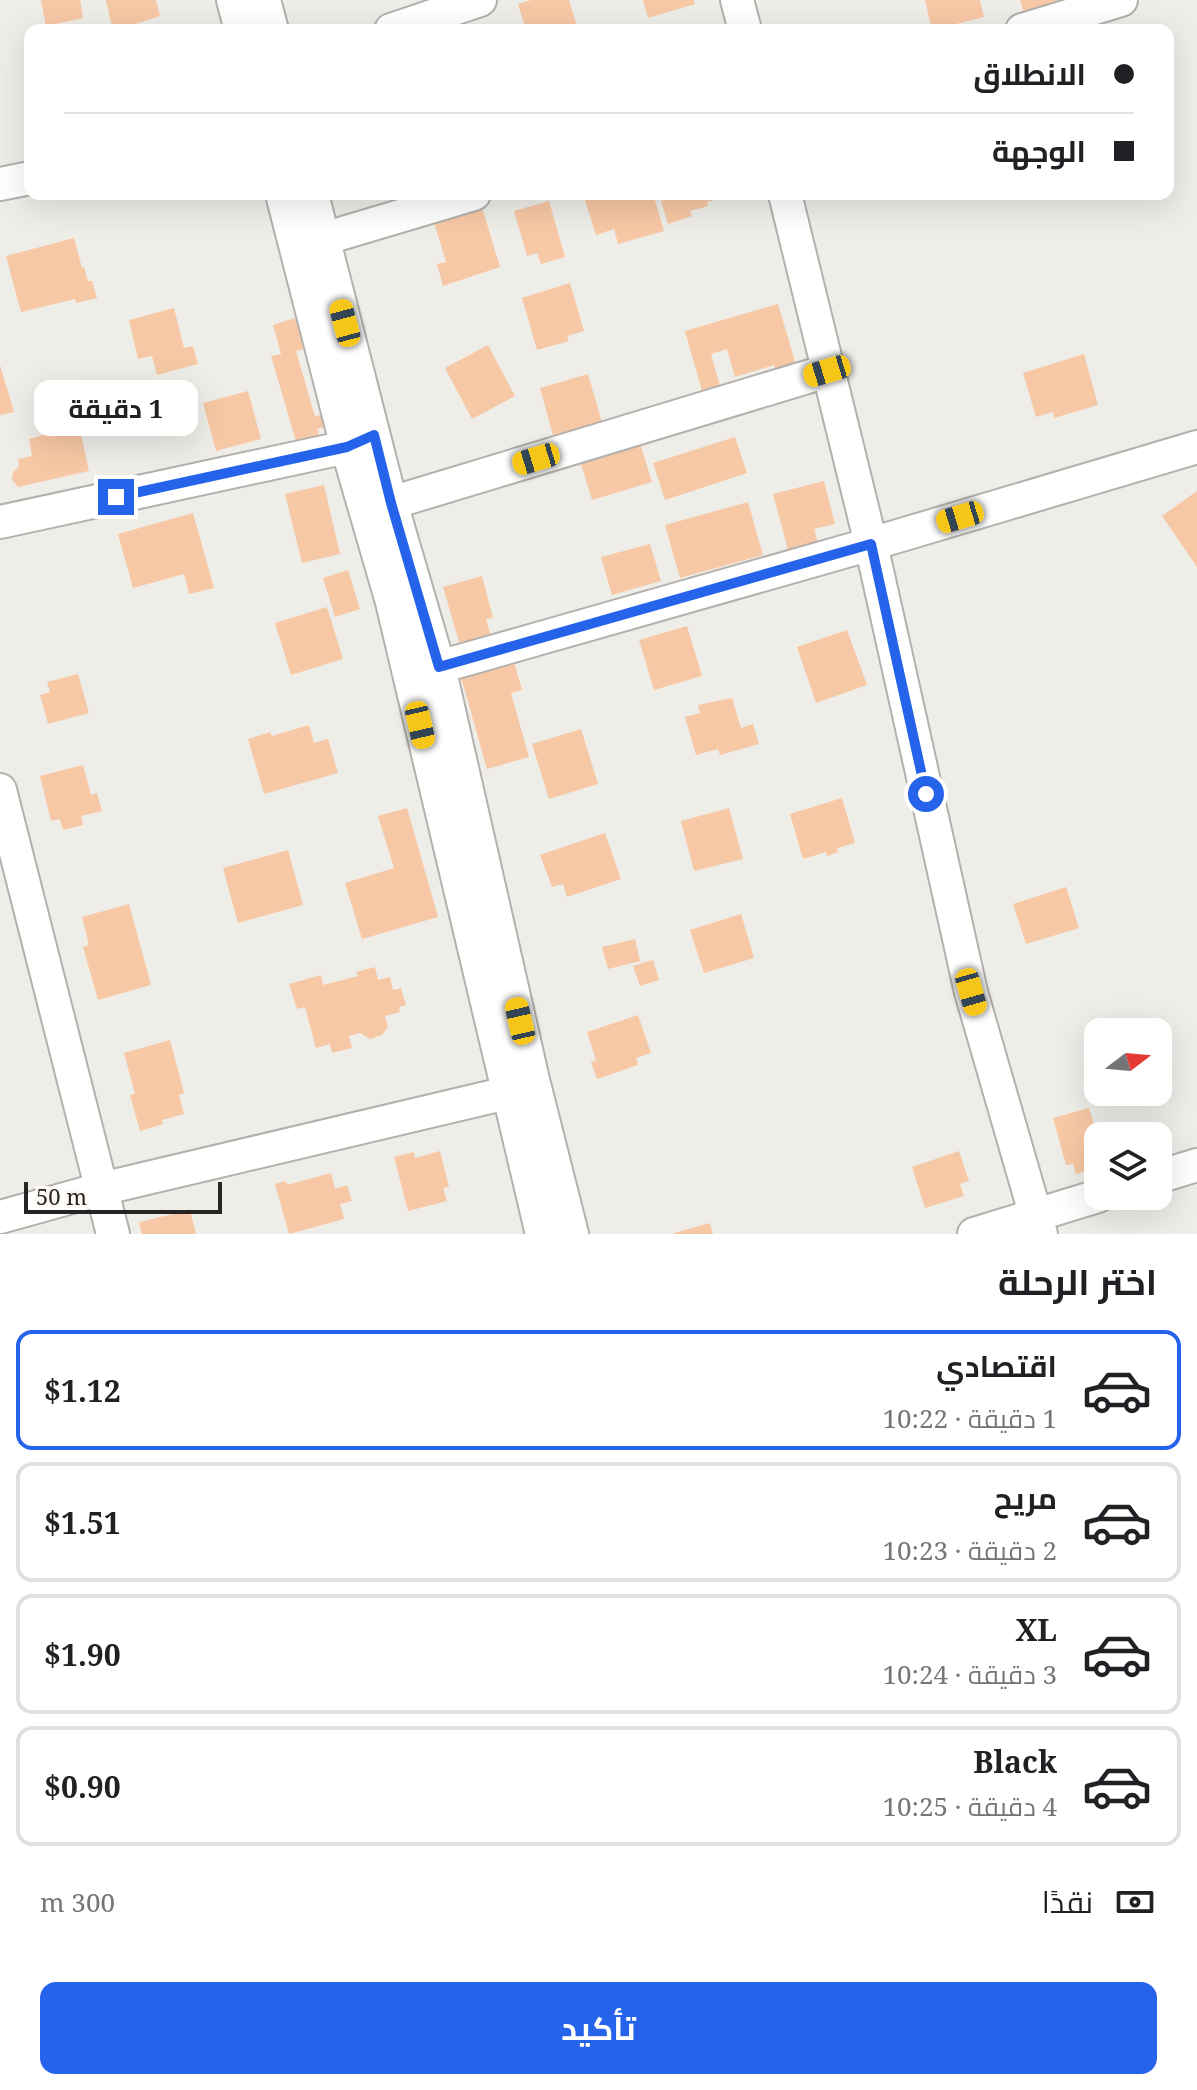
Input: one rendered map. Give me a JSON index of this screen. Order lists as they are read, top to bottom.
{
  "scale_bar": "50 m",
  "north": "right",
  "page": {
    "banner": ["الانطلاق", "الوجهة"],
    "bubble": "1 دقيقة",
    "scale": "50 m",
    "heading": "اختر الرحلة",
    "list": [
      {
        "name": "اقتصادي",
        "note": "1 دقيقة · 10:22",
        "value": "$1.12"
      },
      {
        "name": "مريح",
        "note": "2 دقيقة · 10:23",
        "value": "$1.51"
      },
      {
        "name": "XL",
        "note": "3 دقيقة · 10:24",
        "value": "$1.90"
      },
      {
        "name": "Black",
        "note": "4 دقيقة · 10:25",
        "value": "$0.90"
      }
    ],
    "pay": ["نقدًا", "300 m"],
    "buttons": "تأكيد"
  }
}
